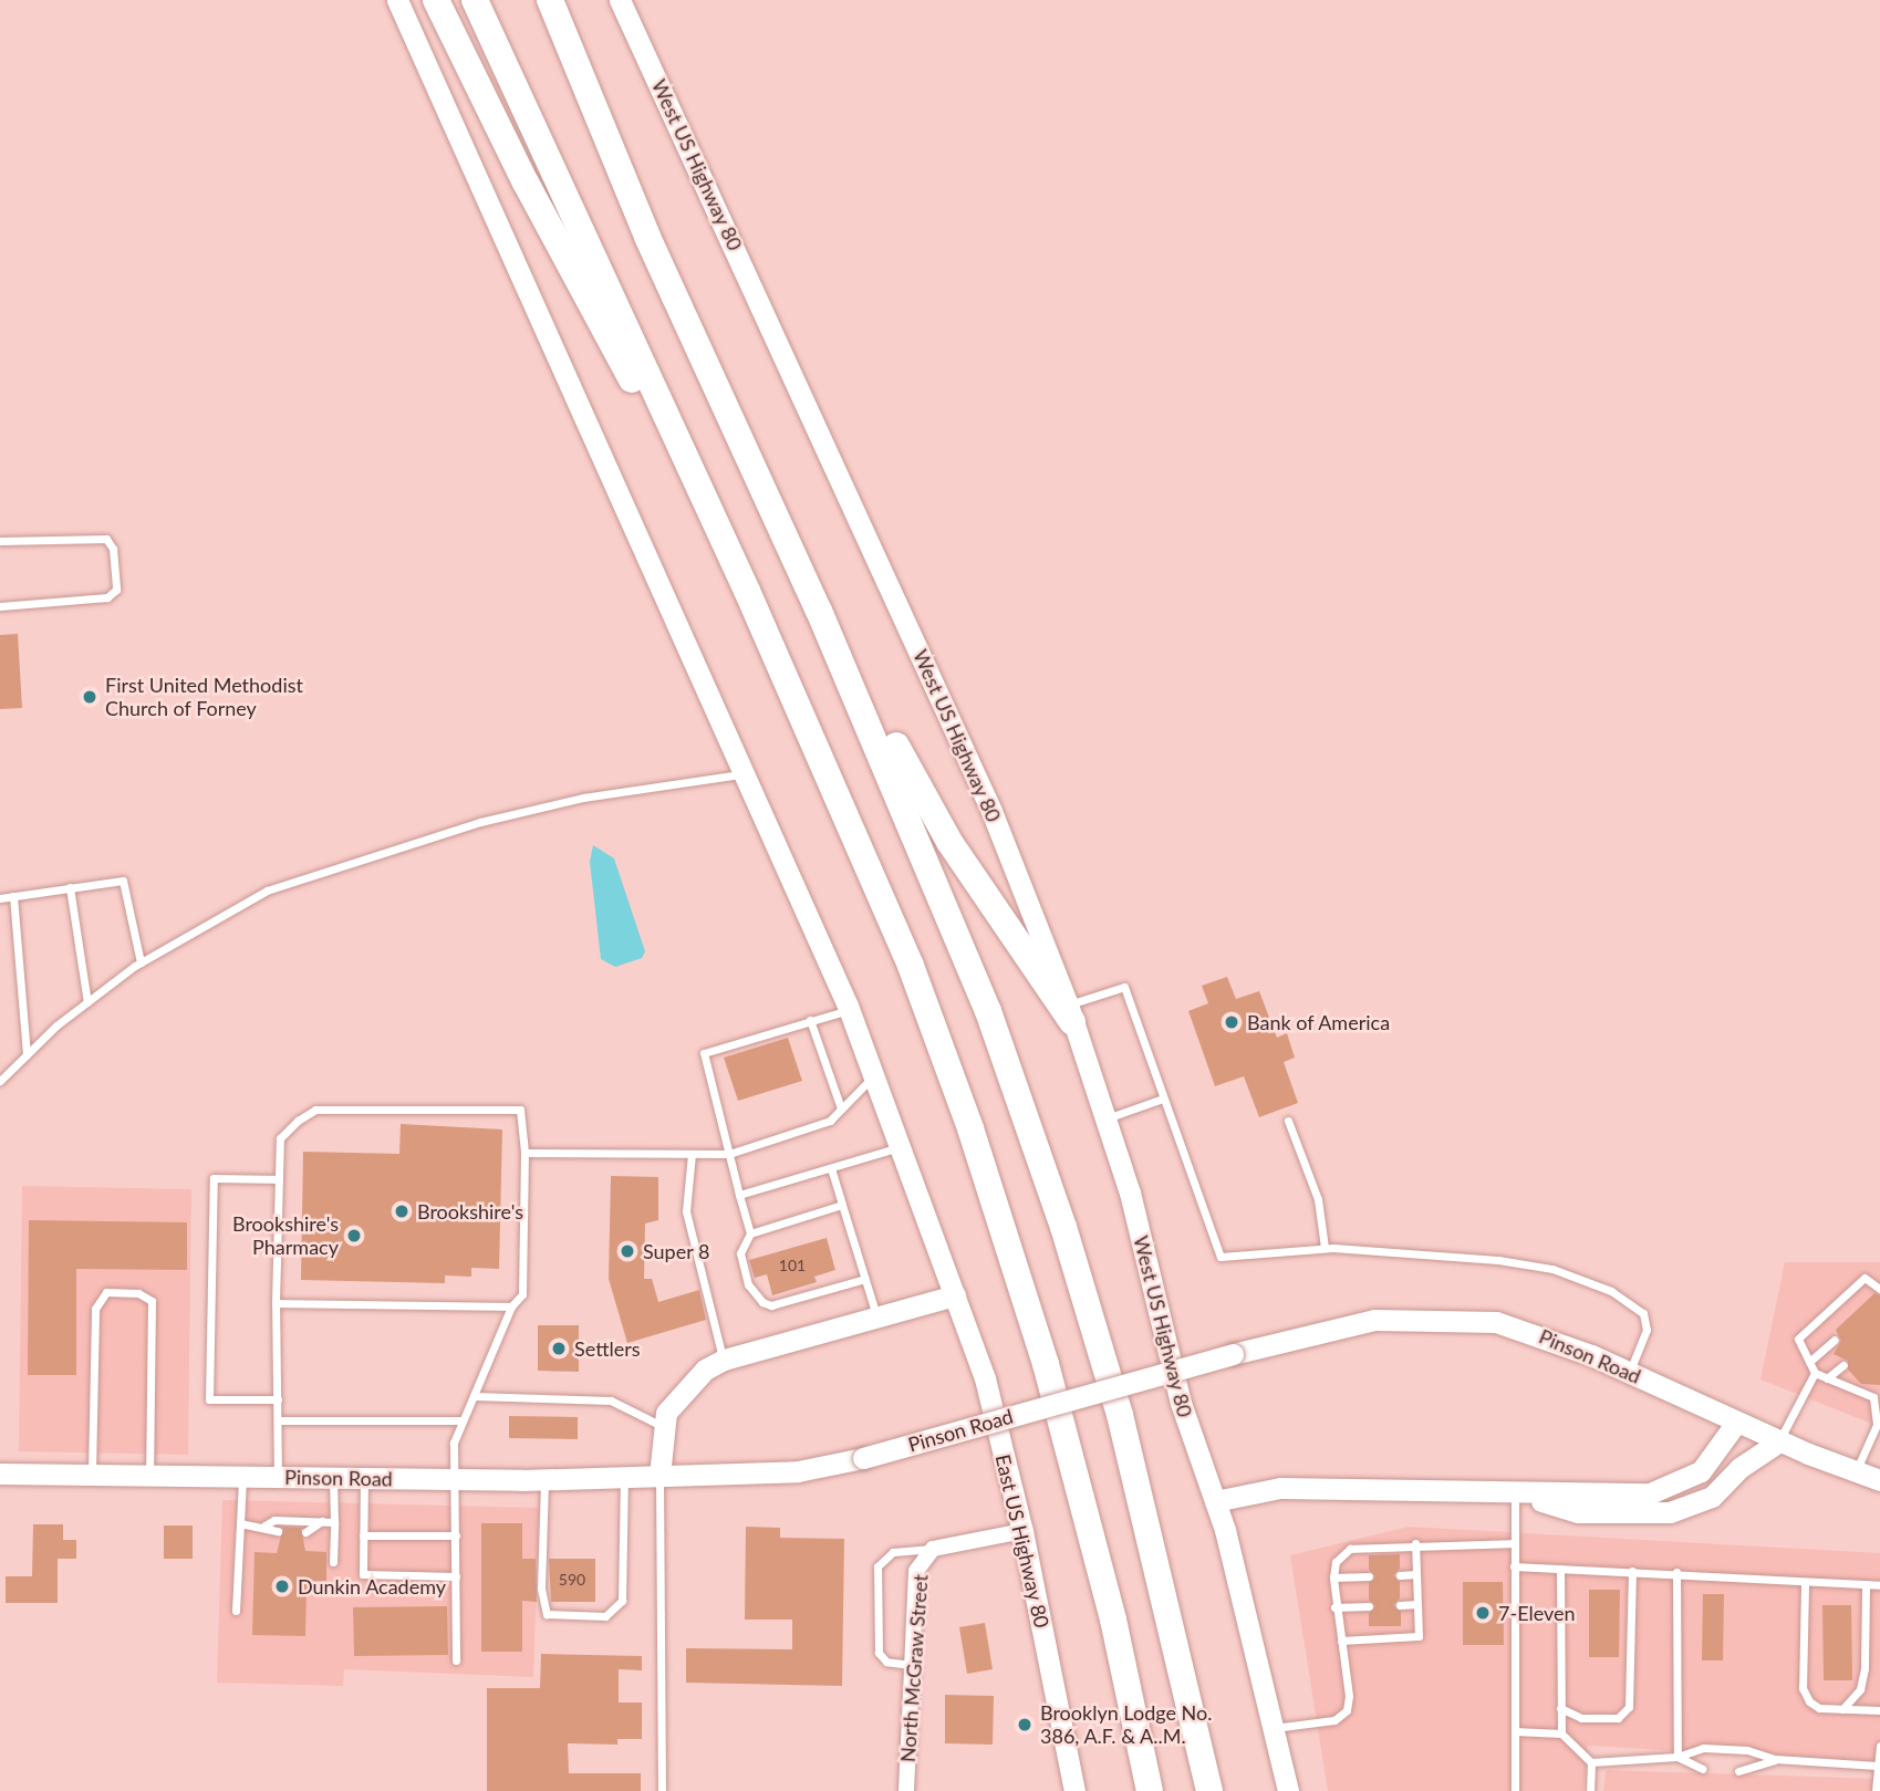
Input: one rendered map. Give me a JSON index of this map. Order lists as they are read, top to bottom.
{
  "streets": {
    "main road": ["West US Highway 80", "Pinson Road", "East US Highway 80"],
    "street": ["North McGraw Street"]
  },
  "crossings": [
    ["East US Highway 80", "North McGraw Street"]
  ],
  "places": [
    "First United Methodist Church of Forney",
    "Bank of America",
    "Brookshire's",
    "Brookshire's Pharmacy",
    "Super 8",
    "Settlers",
    "Dunkin Academy",
    "7-Eleven",
    "Brooklyn Lodge No. 386, A.F. & A..M."
  ],
  "house_numbers": ["101", "590"]
}
